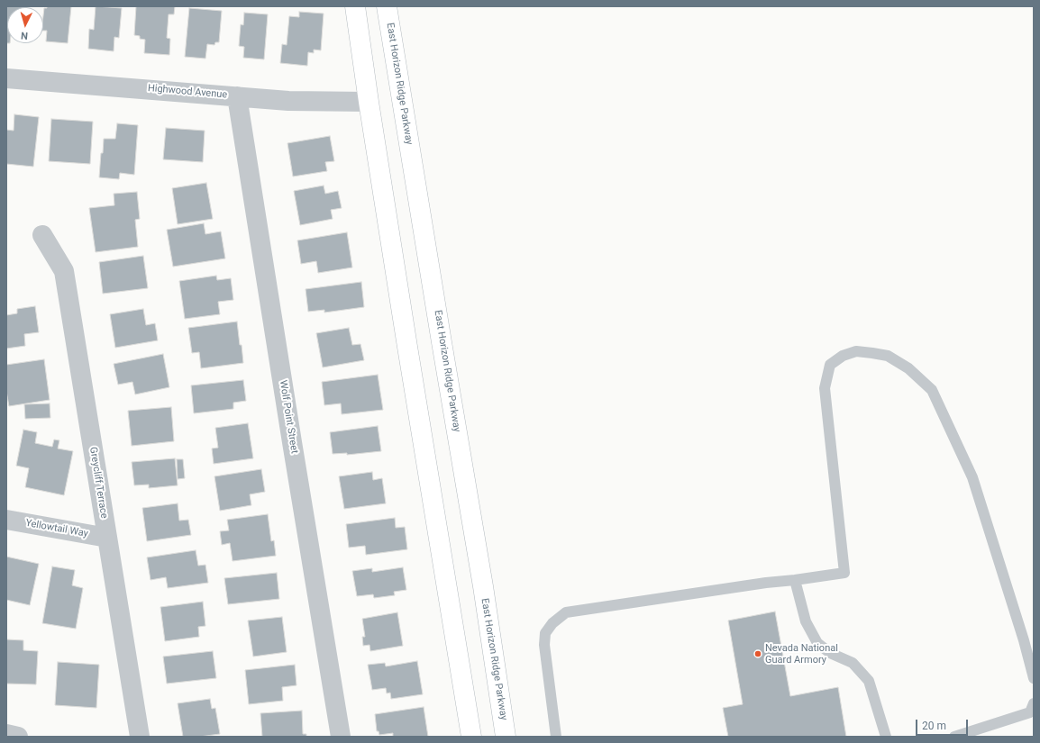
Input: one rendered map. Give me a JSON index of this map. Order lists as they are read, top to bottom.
{
  "streets": {
    "main road": ["East Horizon Ridge Parkway"],
    "street": [
      "Highwood Avenue",
      "Wolf Point Street",
      "Greycliff Terrace",
      "Yellowtail Way"
    ]
  },
  "crossings": [
    ["Highwood Avenue", "Wolf Point Street"],
    ["Greycliff Terrace", "Yellowtail Way"]
  ],
  "places": ["Nevada National Guard Armory"],
  "scale_bar": "20 m",
  "north": "bottom"
}
